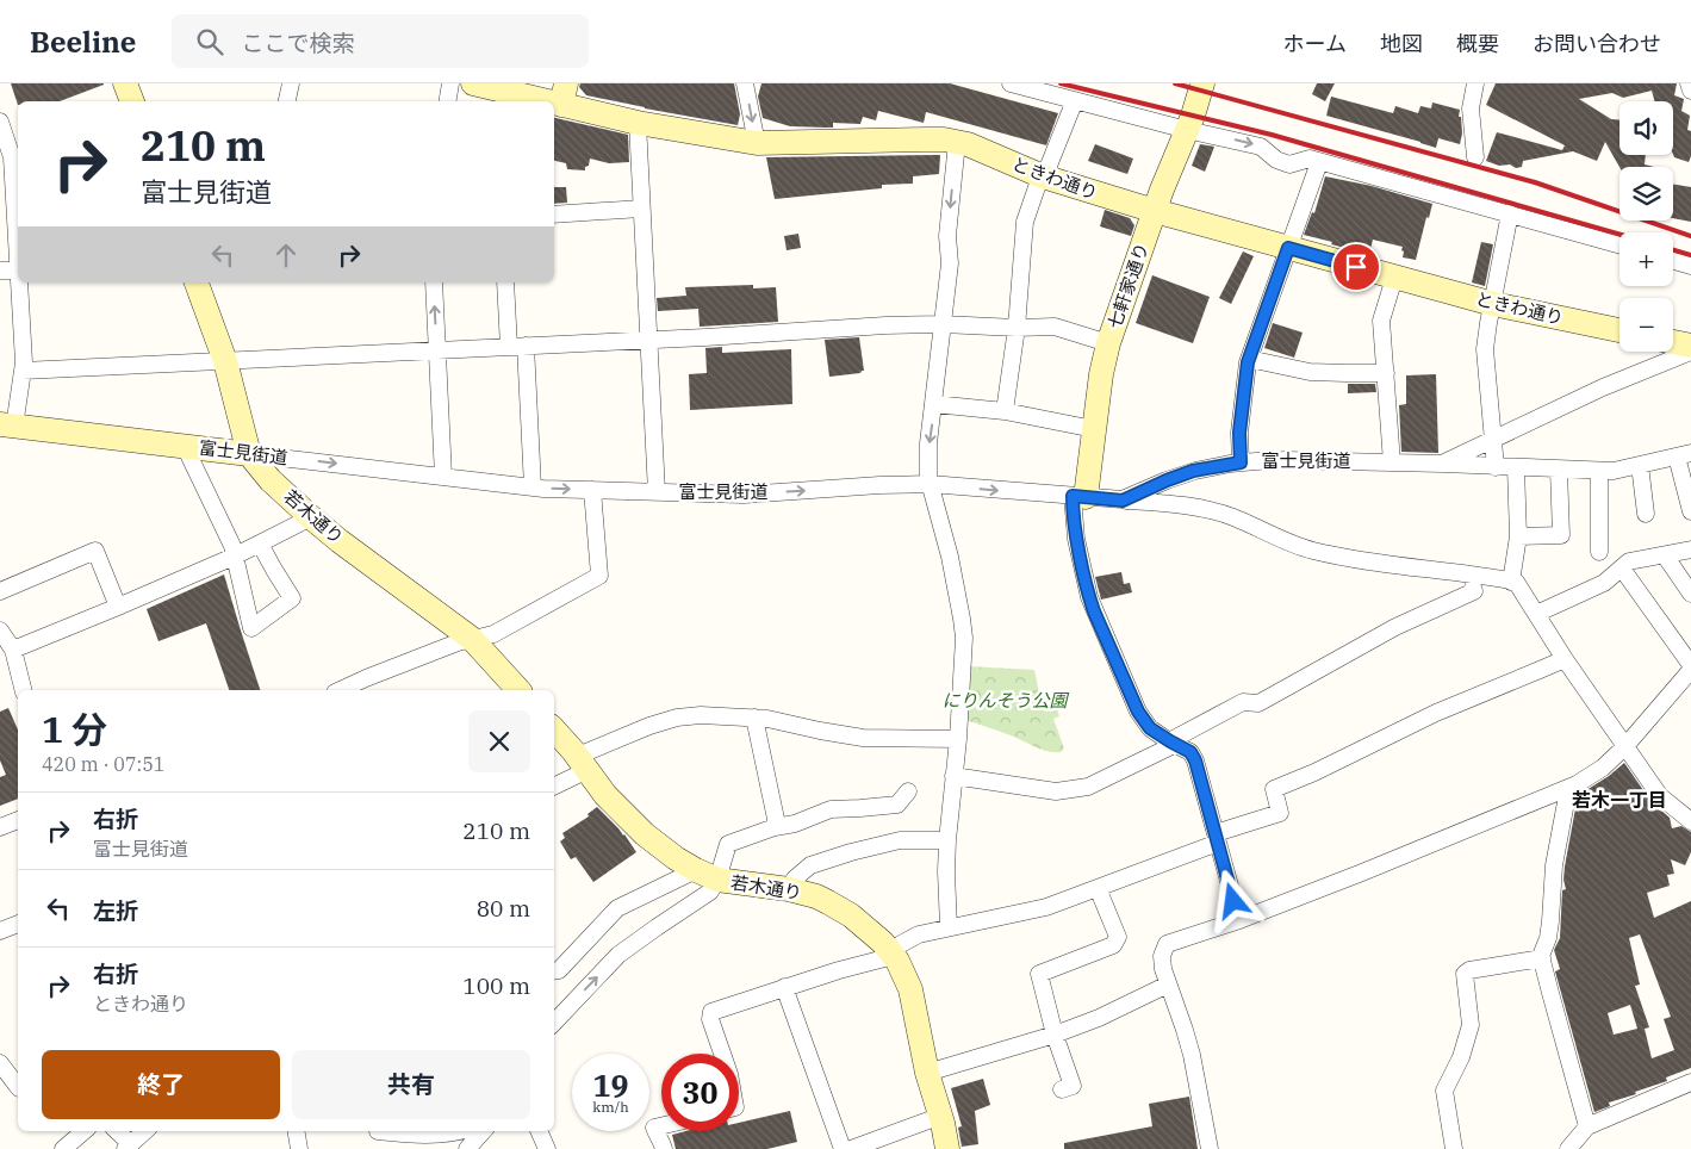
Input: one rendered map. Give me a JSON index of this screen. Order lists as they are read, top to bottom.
{
  "streets": {
    "street": [
      "ときわ通り",
      "七軒家通り",
      "富士見街道",
      "若木通り"
    ]
  },
  "crossings": [
    ["ときわ通り", "七軒家通り"],
    ["七軒家通り", "富士見街道"],
    ["富士見街道", "若木通り"]
  ],
  "districts": ["若木一丁目"],
  "parks": ["にりんそう公園"],
  "page": {
    "header": "Beeline",
    "search": "ここで検索",
    "nav": [
      "ホーム",
      "地図",
      "概要",
      "お問い合わせ"
    ],
    "map_buttons": ["+", "−"],
    "turn": ["210 m", "富士見街道"],
    "heading": ["1 分", "420 m · 07:51"],
    "list": [
      {
        "name": "右折",
        "note": "富士見街道",
        "value": "210 m"
      },
      {
        "name": "左折",
        "value": "80 m"
      },
      {
        "name": "右折",
        "note": "ときわ通り",
        "value": "100 m"
      }
    ],
    "buttons": ["終了", "共有"],
    "speed": "19 km/h",
    "limit": "30"
  }
}
